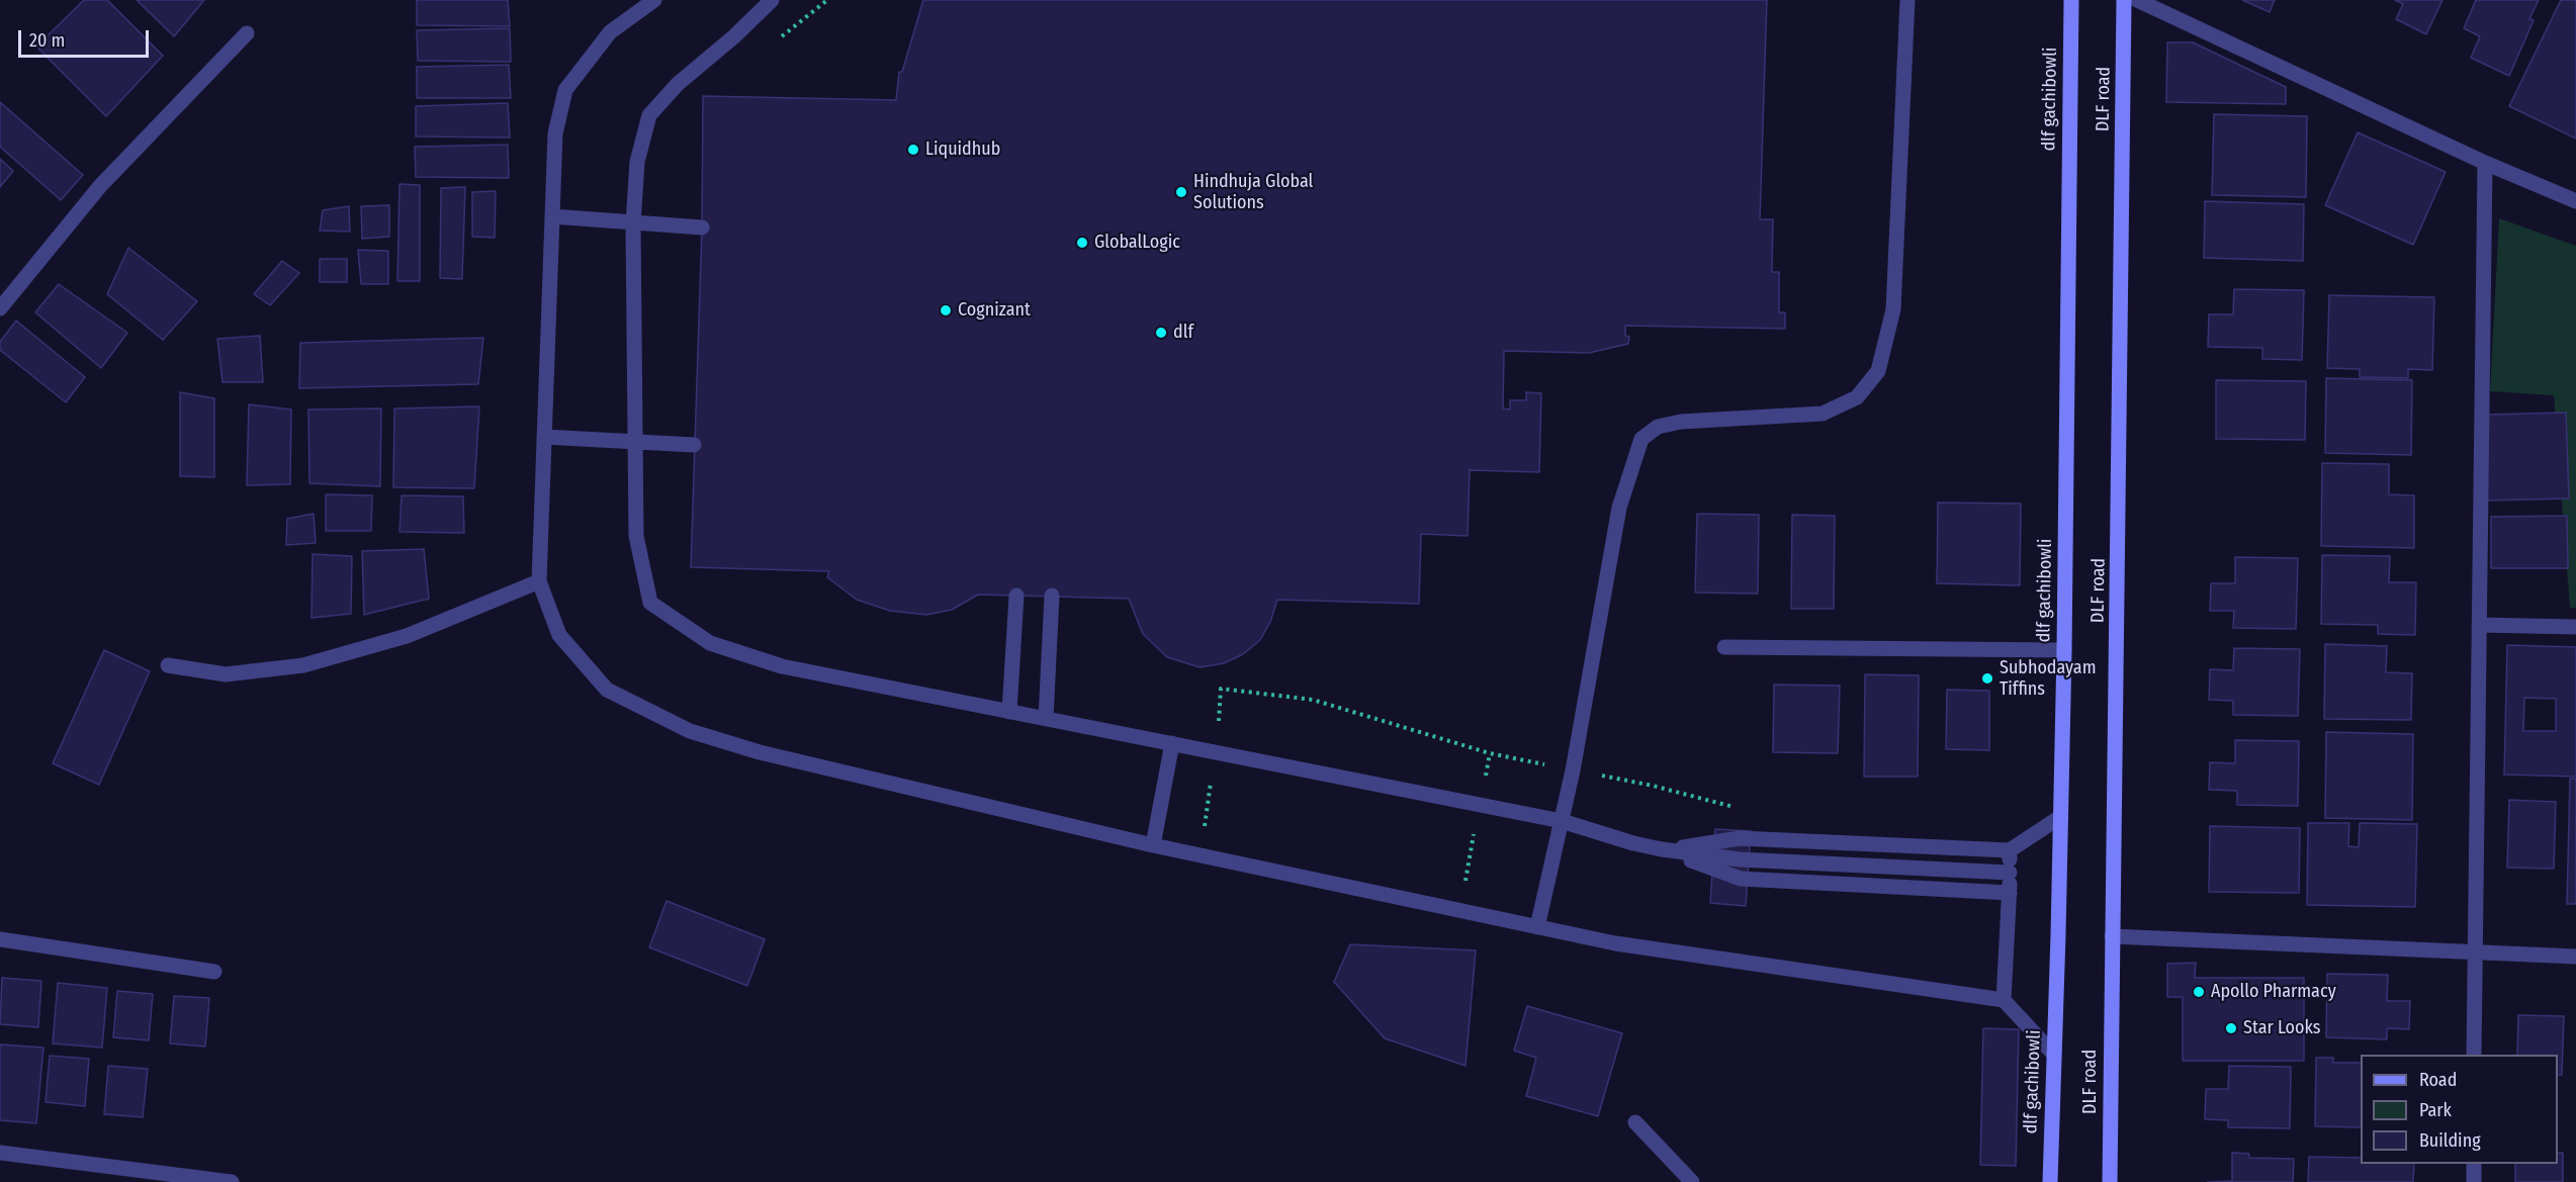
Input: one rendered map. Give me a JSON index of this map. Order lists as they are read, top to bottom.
{
  "streets": {
    "main road": ["dlf gachibowli", "DLF road"]
  },
  "places": [
    "Liquidhub",
    "Hindhuja Global Solutions",
    "GlobalLogic",
    "Cognizant",
    "dlf",
    "Subhodayam Tiffins",
    "Apollo Pharmacy",
    "Star Looks"
  ],
  "legend": ["Road", "Park", "Building"],
  "scale_bar": "20 m"
}
